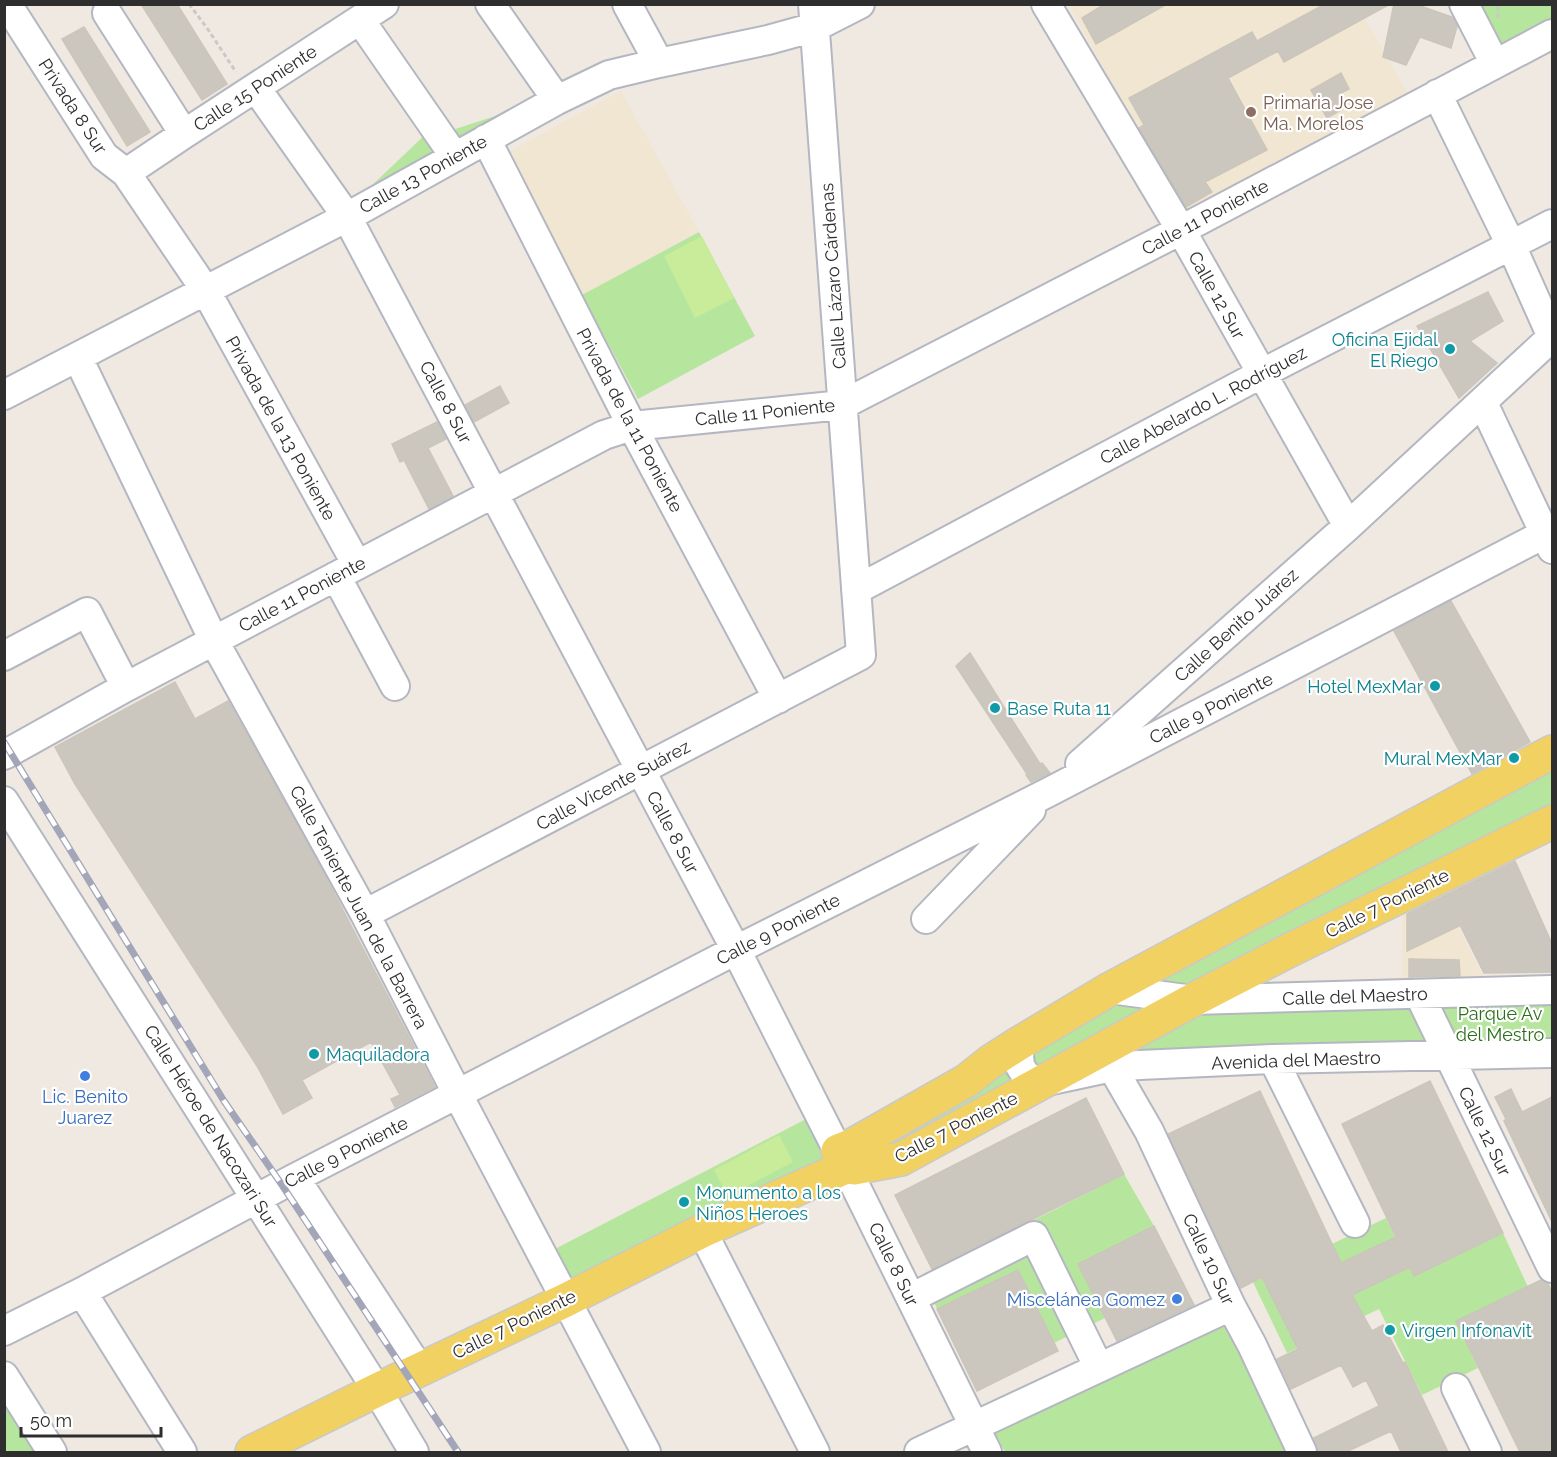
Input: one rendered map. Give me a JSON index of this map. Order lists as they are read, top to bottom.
{
  "streets": {
    "main road": ["Calle 7 Poniente"],
    "street": [
      "Calle 15 Poniente",
      "Privada 8 Sur",
      "Calle 13 Poniente",
      "Calle 11 Poniente",
      "Calle Lázaro Cárdenas",
      "Calle 12 Sur",
      "Calle 8 Sur",
      "Calle Abelardo L. Rodríguez",
      "Privada de la 11 Poniente",
      "Privada de la 13 Poniente",
      "Calle Benito Juárez",
      "Calle 9 Poniente",
      "Calle Vicente Suárez",
      "Calle Teniente Juan de la Barrera",
      "Calle del Maestro",
      "Avenida del Maestro",
      "Calle Héroe de Nacozari Sur",
      "Calle 10 Sur"
    ]
  },
  "crossings": [
    ["Calle 15 Poniente", "Privada 8 Sur"],
    ["Calle 15 Poniente", "Calle 8 Sur"],
    ["Privada 8 Sur", "Calle 13 Poniente"],
    ["Privada 8 Sur", "Privada de la 13 Poniente"],
    ["Calle 13 Poniente", "Calle Lázaro Cárdenas"],
    ["Calle 13 Poniente", "Calle 8 Sur"],
    ["Calle 13 Poniente", "Privada de la 11 Poniente"],
    ["Calle 13 Poniente", "Privada de la 13 Poniente"],
    ["Calle 13 Poniente", "Calle Teniente Juan de la Barrera"],
    ["Calle 11 Poniente", "Calle Lázaro Cárdenas"],
    ["Calle 11 Poniente", "Calle 12 Sur"],
    ["Calle 11 Poniente", "Calle 8 Sur"],
    ["Calle 11 Poniente", "Privada de la 11 Poniente"],
    ["Calle 11 Poniente", "Privada de la 13 Poniente"],
    ["Calle 11 Poniente", "Calle Teniente Juan de la Barrera"],
    ["Calle Lázaro Cárdenas", "Calle Abelardo L. Rodríguez"],
    ["Calle Lázaro Cárdenas", "Calle Vicente Suárez"],
    ["Calle 12 Sur", "Calle Abelardo L. Rodríguez"],
    ["Calle 12 Sur", "Calle Benito Juárez"],
    ["Calle 12 Sur", "Calle del Maestro"],
    ["Calle 12 Sur", "Avenida del Maestro"],
    ["Calle 8 Sur", "Calle 9 Poniente"],
    ["Calle 8 Sur", "Calle Vicente Suárez"],
    ["Calle 8 Sur", "Calle 7 Poniente"],
    ["Privada de la 11 Poniente", "Calle Vicente Suárez"],
    ["Calle Benito Juárez", "Calle 9 Poniente"],
    ["Calle 9 Poniente", "Calle Teniente Juan de la Barrera"],
    ["Calle 9 Poniente", "Calle Héroe de Nacozari Sur"],
    ["Calle Vicente Suárez", "Calle Teniente Juan de la Barrera"],
    ["Calle 7 Poniente", "Calle Teniente Juan de la Barrera"],
    ["Calle 7 Poniente", "Calle del Maestro"],
    ["Calle 7 Poniente", "Avenida del Maestro"],
    ["Calle 7 Poniente", "Calle Héroe de Nacozari Sur"],
    ["Avenida del Maestro", "Calle 10 Sur"]
  ],
  "parks": ["Parque Av del Mestro"],
  "places": [
    "Primaria Jose Ma. Morelos",
    "Oficina Ejidal El Riego",
    "Hotel MexMar",
    "Base Ruta 11",
    "Mural MexMar",
    "Maquiladora",
    "Lic. Benito Juarez",
    "Monumento a los Niños Heroes",
    "Miscelánea Gomez",
    "Virgen Infonavit"
  ],
  "scale_bar": "50 m"
}
